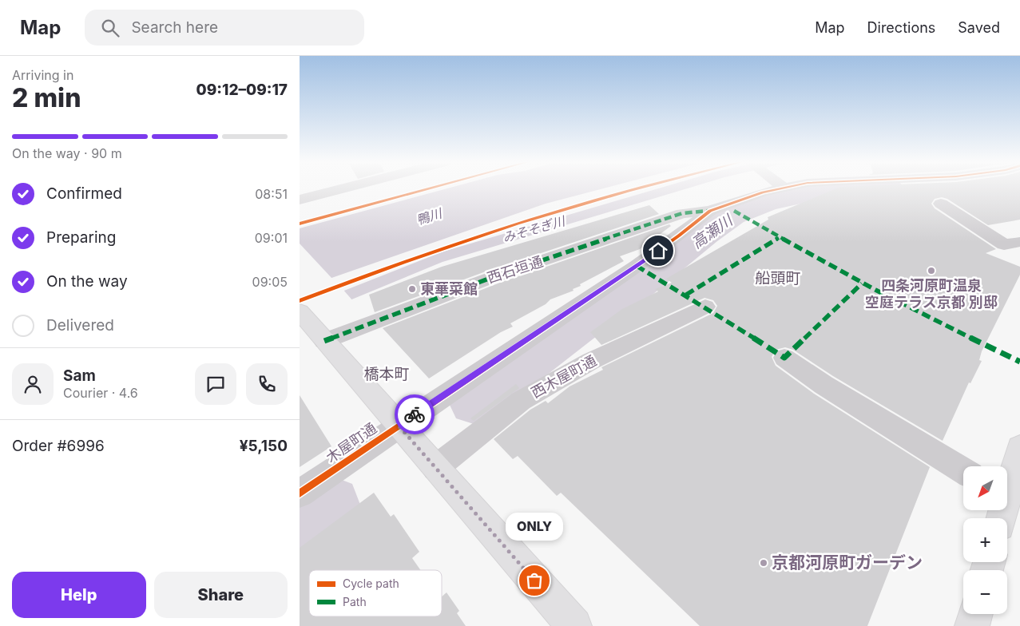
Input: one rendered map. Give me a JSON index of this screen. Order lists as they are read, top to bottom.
{
  "streets": {
    "street": ["西石垣通", "西木屋町通", "木屋町通"]
  },
  "crossings": [
    ["西石垣通", "木屋町通"]
  ],
  "districts": ["船頭町", "橋本町"],
  "water": ["鴨川", "みそそぎ川", "高瀬川"],
  "places": [
    "四条河原町温泉 空庭テラス京都 別邸",
    "東華菜館",
    "京都河原町ガーデン",
    "ONLY"
  ],
  "legend": ["Cycle path", "Path"],
  "north": "bottom left",
  "page": {
    "header": "Map",
    "search": "Search here",
    "nav": ["Map", "Directions", "Saved"],
    "heading": ["2 min", "Arriving in", "09:12–09:17"],
    "panel": [
      "Sam",
      "Courier · 4.6",
      "Order #6996",
      "¥5,150"
    ],
    "bar": "On the way · 90 m",
    "list": [
      ["Confirmed", "08:51"],
      ["Preparing", "09:01"],
      ["On the way", "09:05"],
      "Delivered"
    ],
    "map_buttons": ["+", "−"],
    "bubble": "ONLY",
    "buttons": ["Help", "Share"]
  }
}
